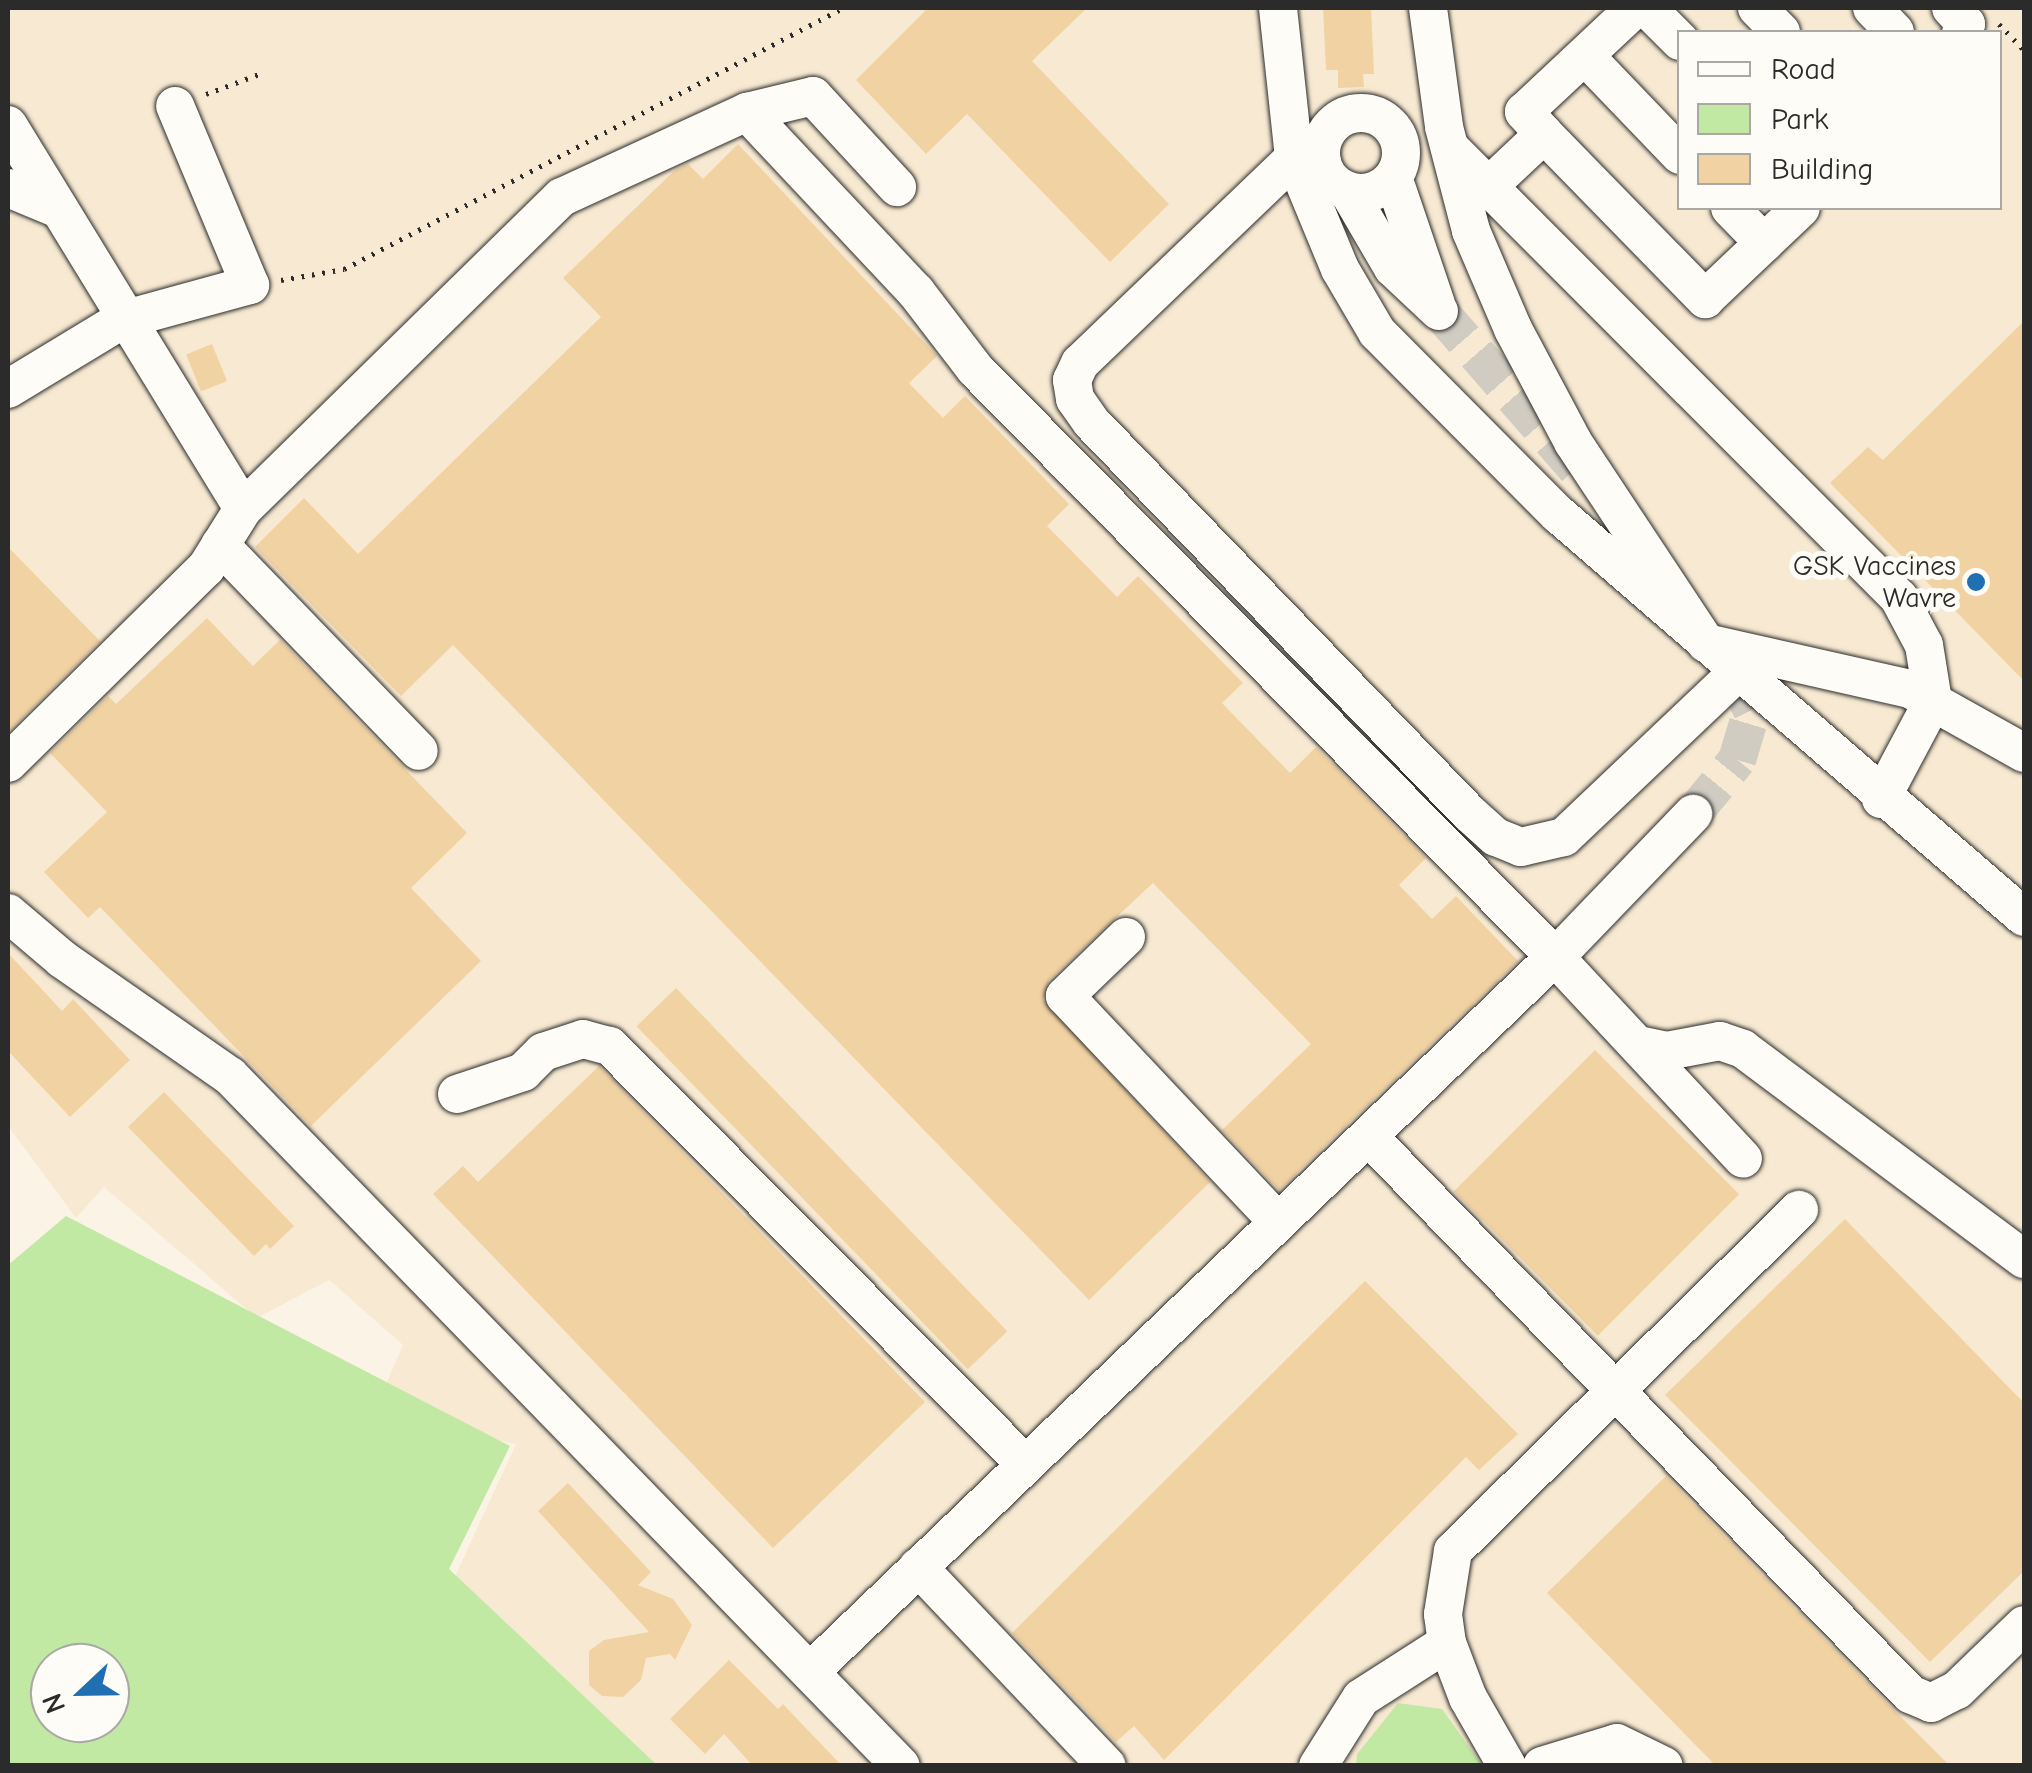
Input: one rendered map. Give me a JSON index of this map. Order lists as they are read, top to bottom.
{
  "places": ["GSK Vaccines Wavre"],
  "legend": ["Road", "Park", "Building"],
  "north": "left"
}
